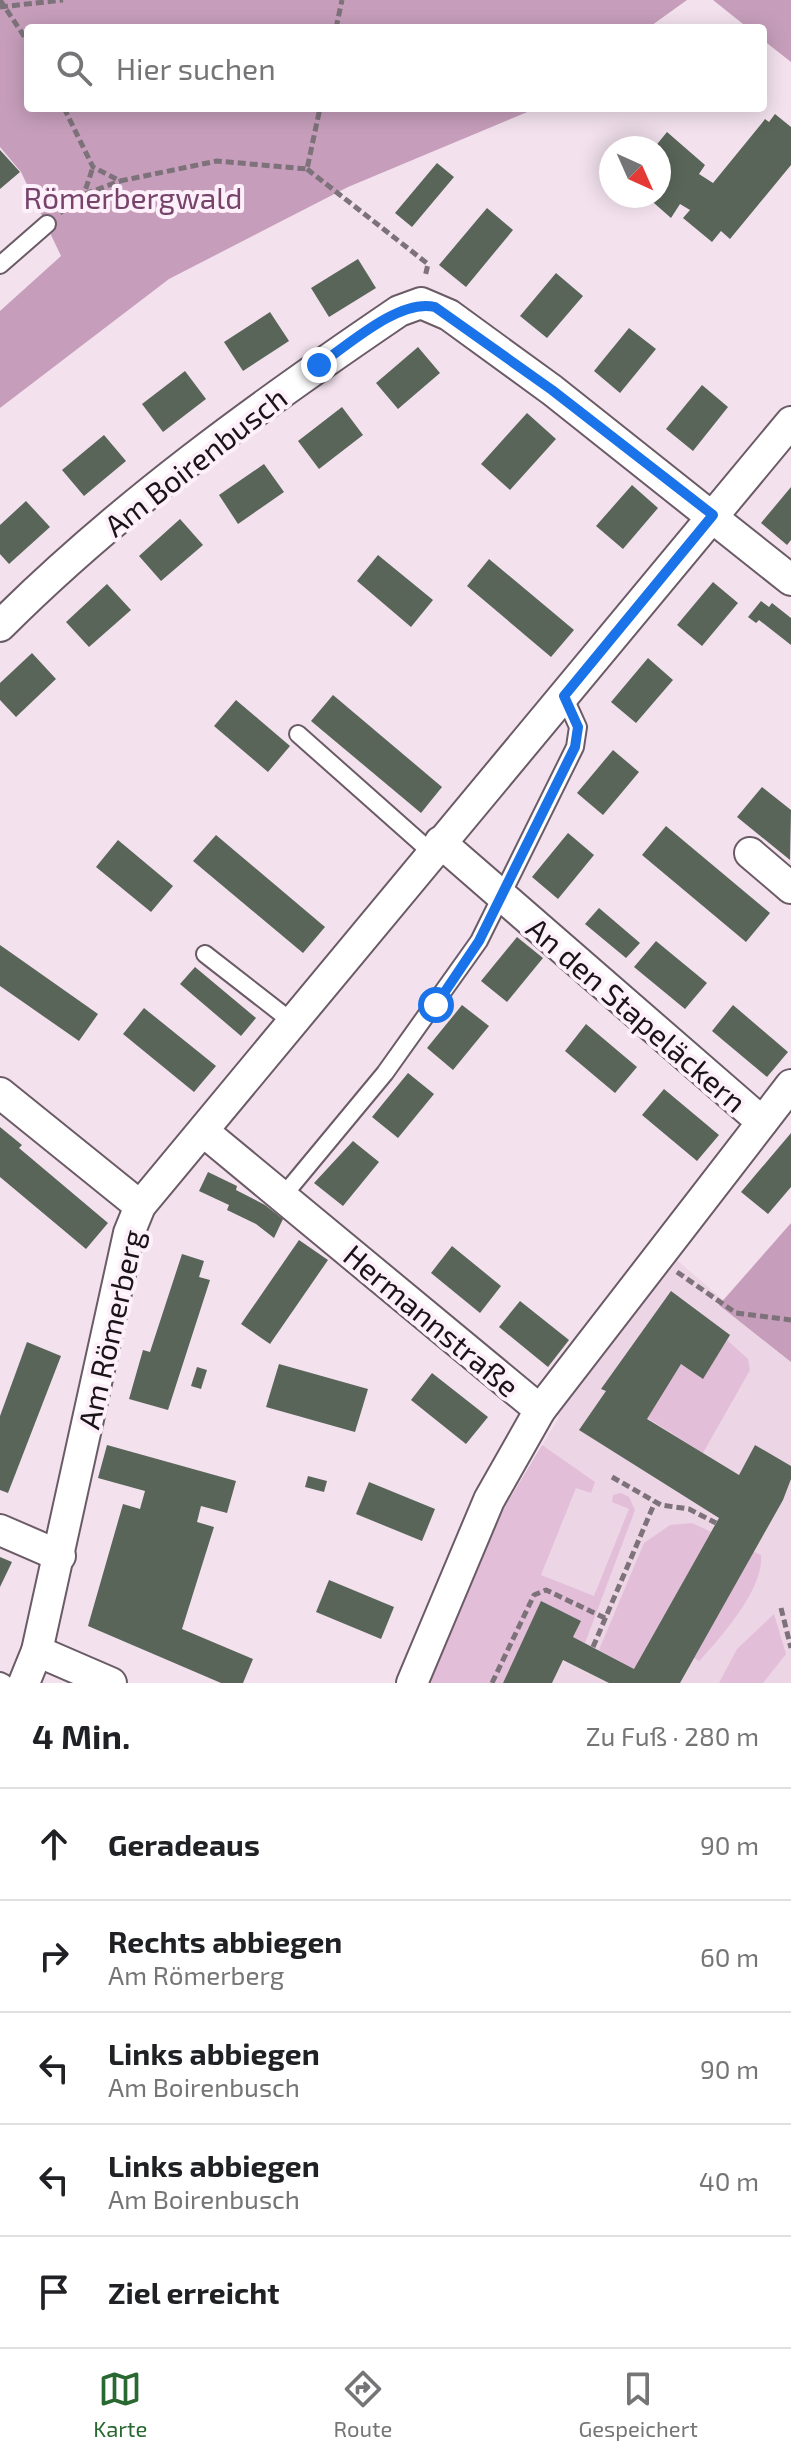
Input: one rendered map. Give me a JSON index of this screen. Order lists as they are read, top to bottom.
{
  "streets": {
    "street": [
      "Am Boirenbusch",
      "An den Stapeläckern",
      "Hermannstraße",
      "Am Römerberg"
    ]
  },
  "crossings": [
    ["An den Stapeläckern", "Hermannstraße"],
    ["An den Stapeläckern", "Am Römerberg"],
    ["Hermannstraße", "Am Römerberg"]
  ],
  "parks": ["Römerbergwald"],
  "north": "bottom right",
  "page": {
    "search": "Hier suchen",
    "heading": ["4 Min.", "Zu Fuß · 280 m"],
    "list": [
      ["Geradeaus", "90 m"],
      ["Rechts abbiegen", "Am Römerberg", "60 m"],
      ["Links abbiegen", "Am Boirenbusch", "90 m"],
      ["Links abbiegen", "Am Boirenbusch", "40 m"],
      "Ziel erreicht"
    ],
    "nav": ["Karte", "Route", "Gespeichert"]
  }
}
